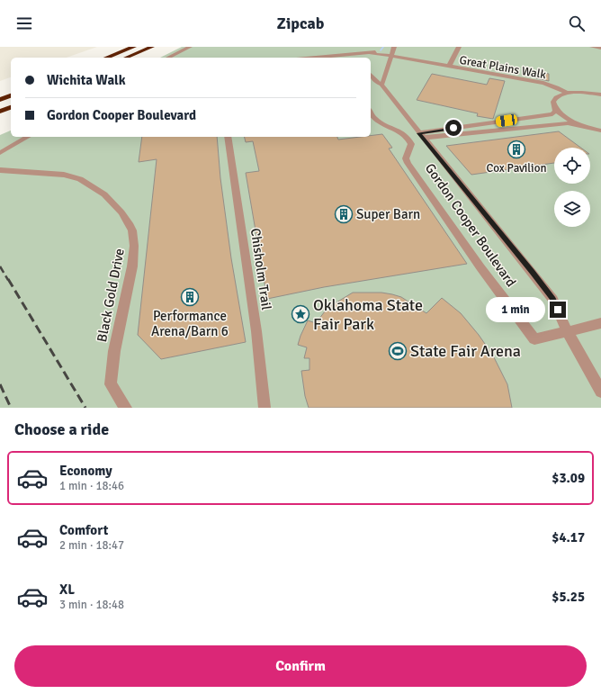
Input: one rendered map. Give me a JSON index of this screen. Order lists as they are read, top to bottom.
{
  "streets": {
    "street": [
      "Great Plains Walk",
      "Gordon Cooper Boulevard",
      "Chisholm Trail",
      "Black Gold Drive"
    ]
  },
  "places": {
    "building": ["Cox Pavilion", "Super Barn", "Performance Arena/Barn 6"],
    "place": ["Oklahoma State Fair Park"],
    "sports": ["State Fair Arena"]
  },
  "page": {
    "header": "Zipcab",
    "banner": ["Wichita Walk", "Gordon Cooper Boulevard"],
    "bubble": "1 min",
    "heading": "Choose a ride",
    "list": [
      {
        "name": "Economy",
        "note": "1 min · 18:46",
        "value": "$3.09"
      },
      {
        "name": "Comfort",
        "note": "2 min · 18:47",
        "value": "$4.17"
      },
      {
        "name": "XL",
        "note": "3 min · 18:48",
        "value": "$5.25"
      }
    ],
    "buttons": "Confirm"
  }
}
